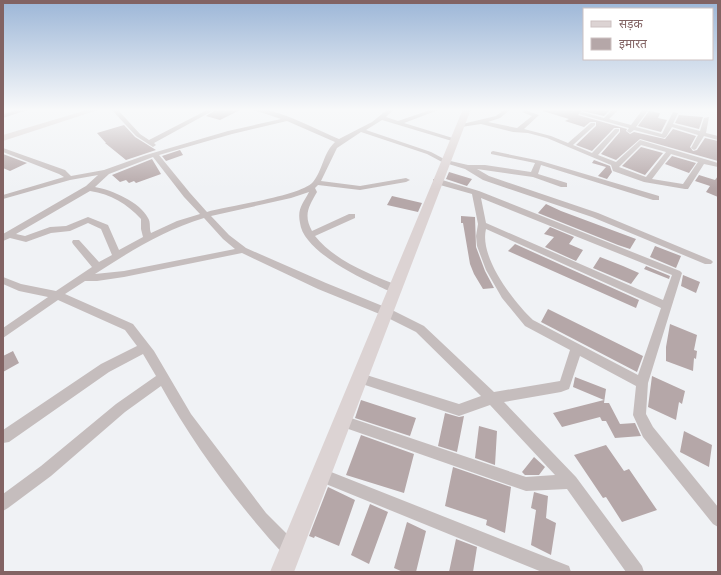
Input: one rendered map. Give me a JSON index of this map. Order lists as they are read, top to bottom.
{
  "legend": ["सड़क", "इमारत"]
}
